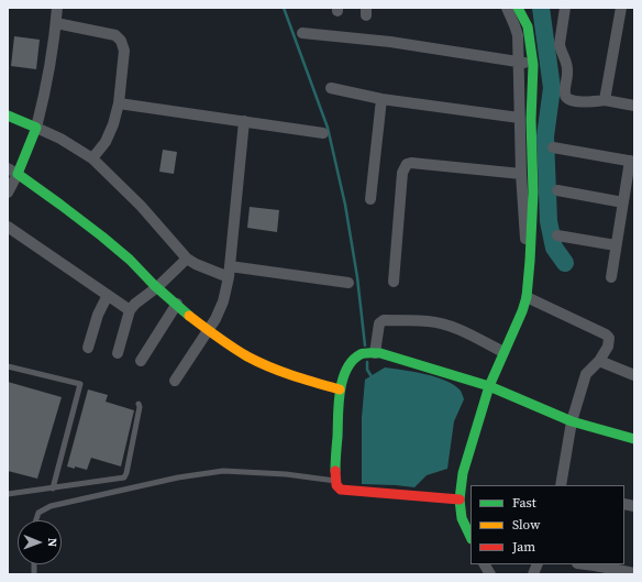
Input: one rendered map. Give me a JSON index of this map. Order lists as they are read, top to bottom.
{
  "legend": ["Fast", "Slow", "Jam"],
  "north": "right"
}
